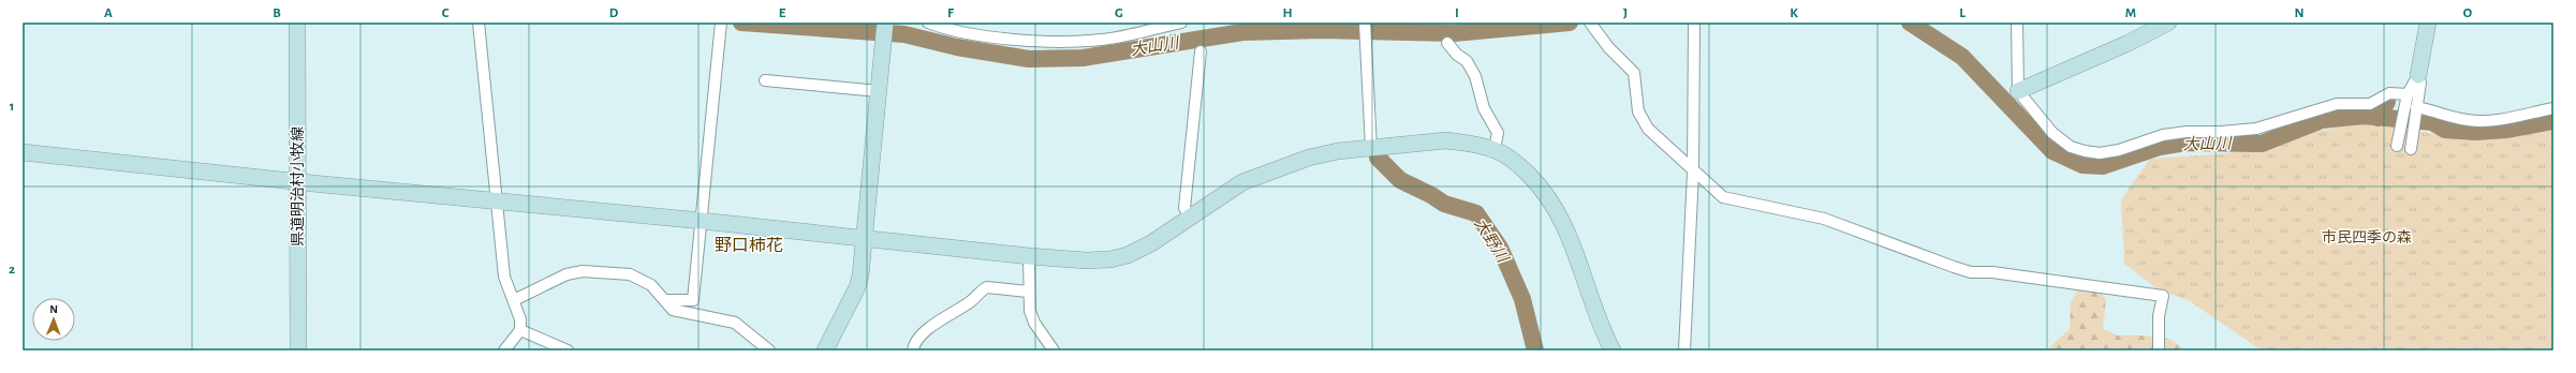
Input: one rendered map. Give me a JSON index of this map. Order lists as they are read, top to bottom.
{
  "streets": {
    "street": ["県道明治村小牧線"]
  },
  "districts": ["野口柿花"],
  "water": ["大山川", "大野川"],
  "parks": ["市民四季の森"],
  "north": "top",
  "grid": {
    "columns": [
      "A",
      "B",
      "C",
      "D",
      "E",
      "F",
      "G",
      "H",
      "I",
      "J",
      "K",
      "L",
      "M",
      "N",
      "O"
    ],
    "rows": ["1", "2"]
  }
}
